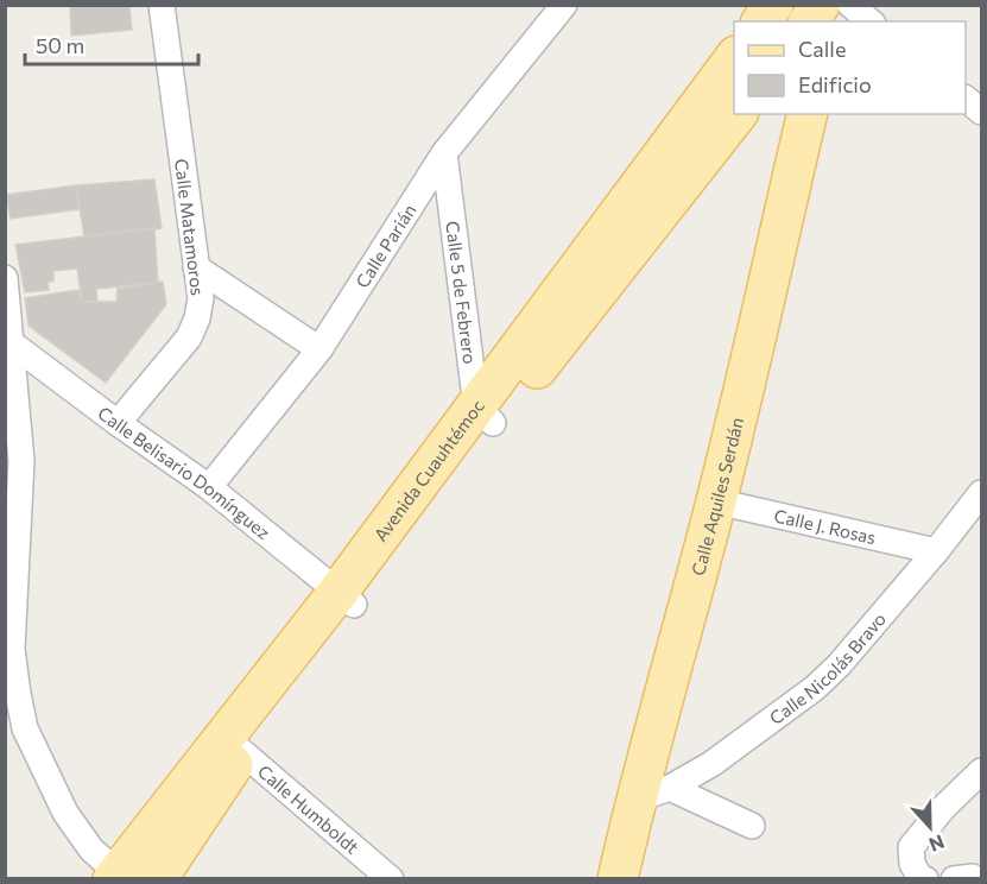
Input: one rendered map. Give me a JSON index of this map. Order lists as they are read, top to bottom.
{
  "streets": {
    "main road": ["Avenida Cuauhtémoc", "Calle Aquiles Serdán"],
    "street": [
      "Calle Matamoros",
      "Calle Parián",
      "Calle 5 de Febrero",
      "Calle Belisario Domínguez",
      "Calle J. Rosas",
      "Calle Nicolás Bravo",
      "Calle Humboldt"
    ]
  },
  "crossings": [
    ["Calle Matamoros", "Calle Belisario Domínguez"],
    ["Calle Parián", "Calle 5 de Febrero"],
    ["Calle Parián", "Calle Belisario Domínguez"],
    ["Calle 5 de Febrero", "Avenida Cuauhtémoc"],
    ["Avenida Cuauhtémoc", "Calle Belisario Domínguez"],
    ["Avenida Cuauhtémoc", "Calle Humboldt"],
    ["Calle Aquiles Serdán", "Calle J. Rosas"],
    ["Calle Aquiles Serdán", "Calle Nicolás Bravo"],
    ["Calle J. Rosas", "Calle Nicolás Bravo"]
  ],
  "legend": ["Calle", "Edificio"],
  "scale_bar": "50 m",
  "north": "bottom"
}
